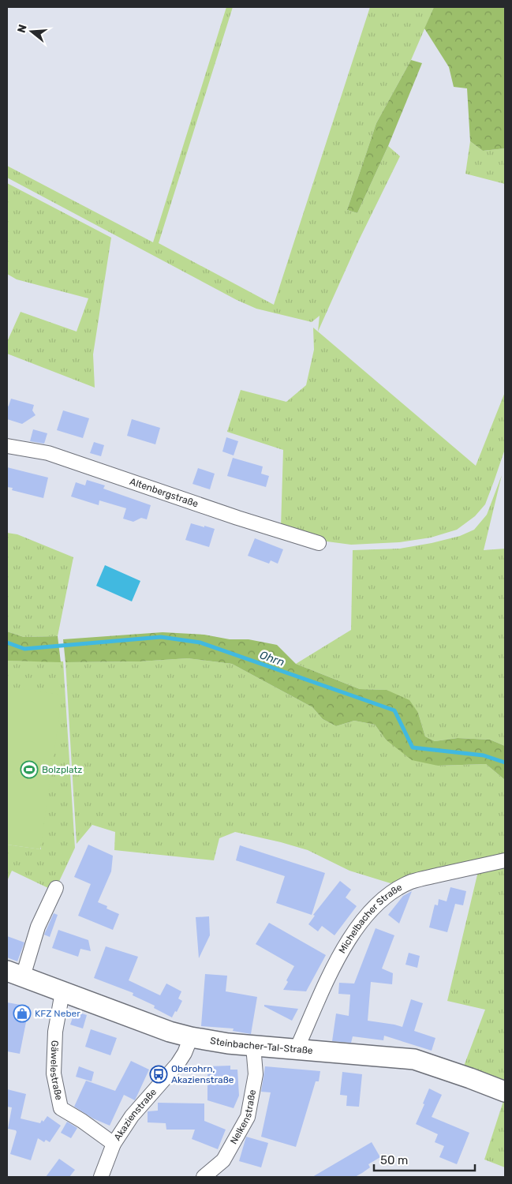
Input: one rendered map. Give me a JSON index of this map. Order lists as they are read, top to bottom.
{
  "streets": {
    "main road": ["Steinbacher-Tal-Straße"],
    "street": [
      "Altenbergstraße",
      "Michelbacher Straße",
      "Gäwelestraße",
      "Akazienstraße",
      "Nelkenstraße"
    ]
  },
  "crossings": [
    ["Michelbacher Straße", "Steinbacher-Tal-Straße"],
    ["Steinbacher-Tal-Straße", "Gäwelestraße"],
    ["Steinbacher-Tal-Straße", "Akazienstraße"],
    ["Steinbacher-Tal-Straße", "Nelkenstraße"],
    ["Gäwelestraße", "Akazienstraße"]
  ],
  "water": ["Ohrn"],
  "places": {
    "sports": ["Bolzplatz"],
    "shop": ["KFZ Neber"],
    "bus stop": ["Oberohrn, Akazienstraße"]
  },
  "scale_bar": "50 m",
  "north": "left"
}
